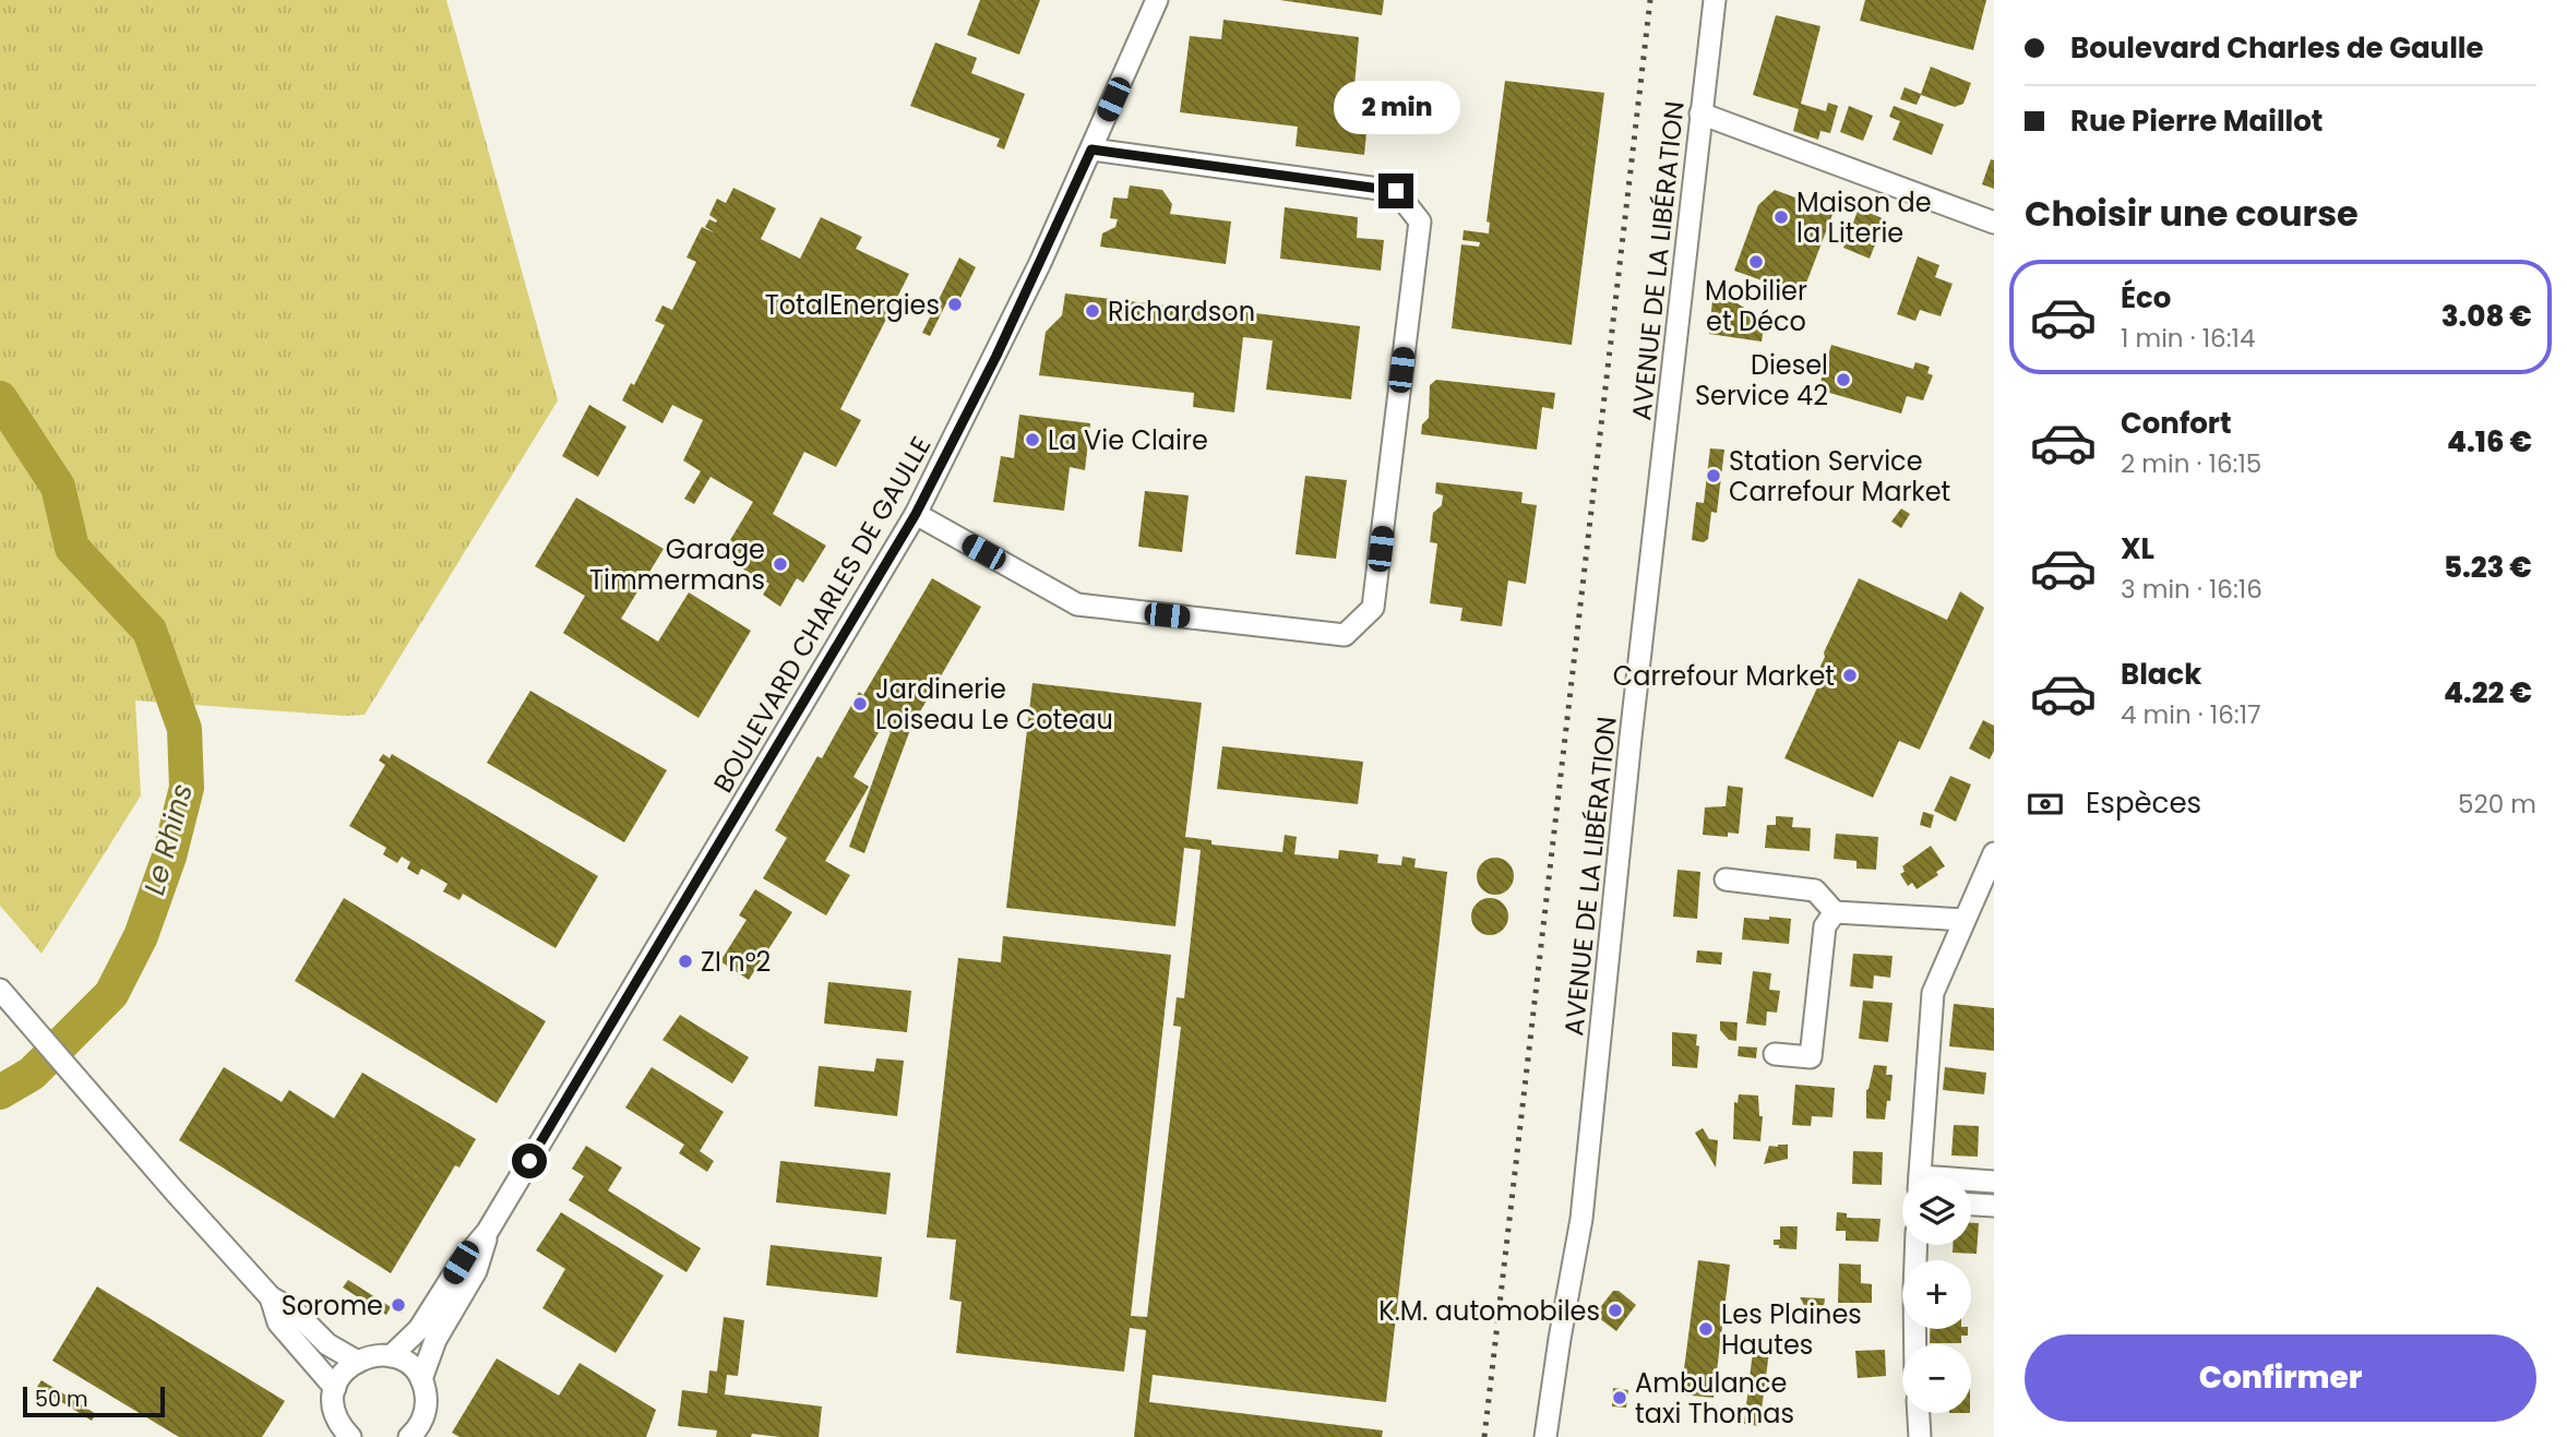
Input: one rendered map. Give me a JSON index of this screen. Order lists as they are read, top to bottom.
{
  "streets": {
    "street": ["AVENUE DE LA LIBÉRATION", "BOULEVARD CHARLES DE GAULLE"]
  },
  "water": ["Le Rhins"],
  "places": [
    "Maison de la Literie",
    "Mobilier et Déco",
    "TotalEnergies",
    "Richardson",
    "Diesel Service 42",
    "La Vie Claire",
    "Station Service Carrefour Market",
    "Garage Timmermans",
    "Carrefour Market",
    "Jardinerie Loiseau Le Coteau",
    "ZI n°2",
    "Sorome",
    "K.M. automobiles",
    "Les Plaines Hautes",
    "Ambulance taxi Thomas"
  ],
  "scale_bar": "50 m",
  "page": {
    "banner": ["Boulevard Charles de Gaulle", "Rue Pierre Maillot"],
    "bubble": "2 min",
    "heading": "Choisir une course",
    "list": [
      {
        "name": "Éco",
        "note": "1 min · 16:14",
        "value": "3.08 €"
      },
      {
        "name": "Confort",
        "note": "2 min · 16:15",
        "value": "4.16 €"
      },
      {
        "name": "XL",
        "note": "3 min · 16:16",
        "value": "5.23 €"
      },
      {
        "name": "Black",
        "note": "4 min · 16:17",
        "value": "4.22 €"
      }
    ],
    "pay": ["Espèces", "520 m"],
    "map_buttons": ["+", "−"],
    "buttons": "Confirmer",
    "scale": "50 m"
  }
}
